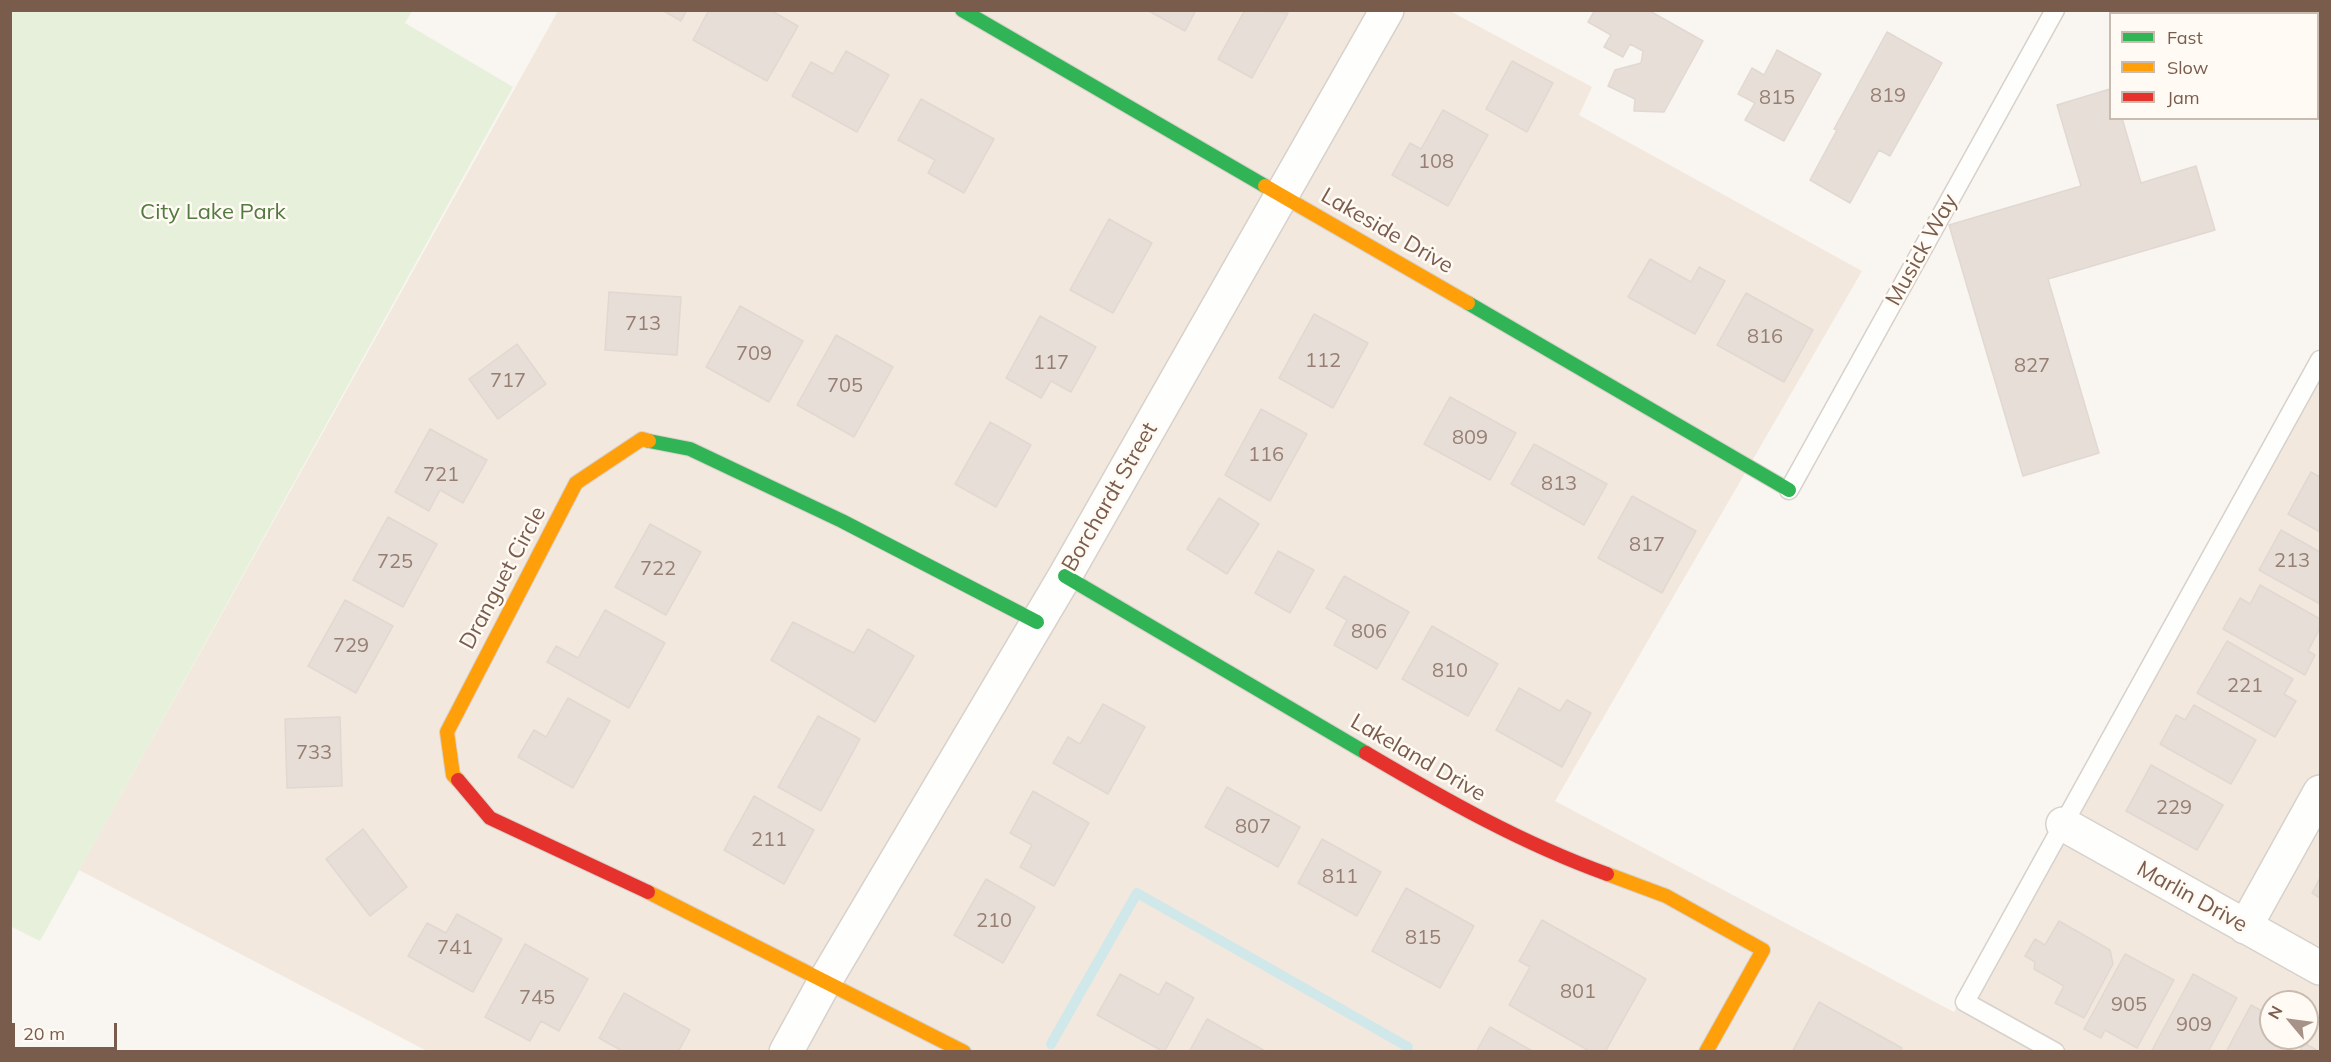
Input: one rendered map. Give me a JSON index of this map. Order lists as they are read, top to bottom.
{
  "streets": {
    "street": [
      "Lakeside Drive",
      "Borchardt Street",
      "Dranguet Circle",
      "Lakeland Drive",
      "Marlin Drive"
    ],
    "lane": ["Musick Way"]
  },
  "crossings": [
    ["Lakeside Drive", "Musick Way"],
    ["Lakeside Drive", "Borchardt Street"],
    ["Borchardt Street", "Dranguet Circle"],
    ["Borchardt Street", "Lakeland Drive"]
  ],
  "parks": ["City Lake Park"],
  "house_numbers": [
    "819",
    "815",
    "108",
    "713",
    "816",
    "709",
    "112",
    "117",
    "827",
    "717",
    "705",
    "809",
    "116",
    "721",
    "813",
    "817",
    "213",
    "725",
    "722",
    "806",
    "729",
    "810",
    "221",
    "733",
    "229",
    "807",
    "211",
    "811",
    "210",
    "815",
    "741",
    "801",
    "745",
    "905",
    "909"
  ],
  "legend": ["Fast", "Slow", "Jam"],
  "scale_bar": "20 m",
  "north": "top left"
}
